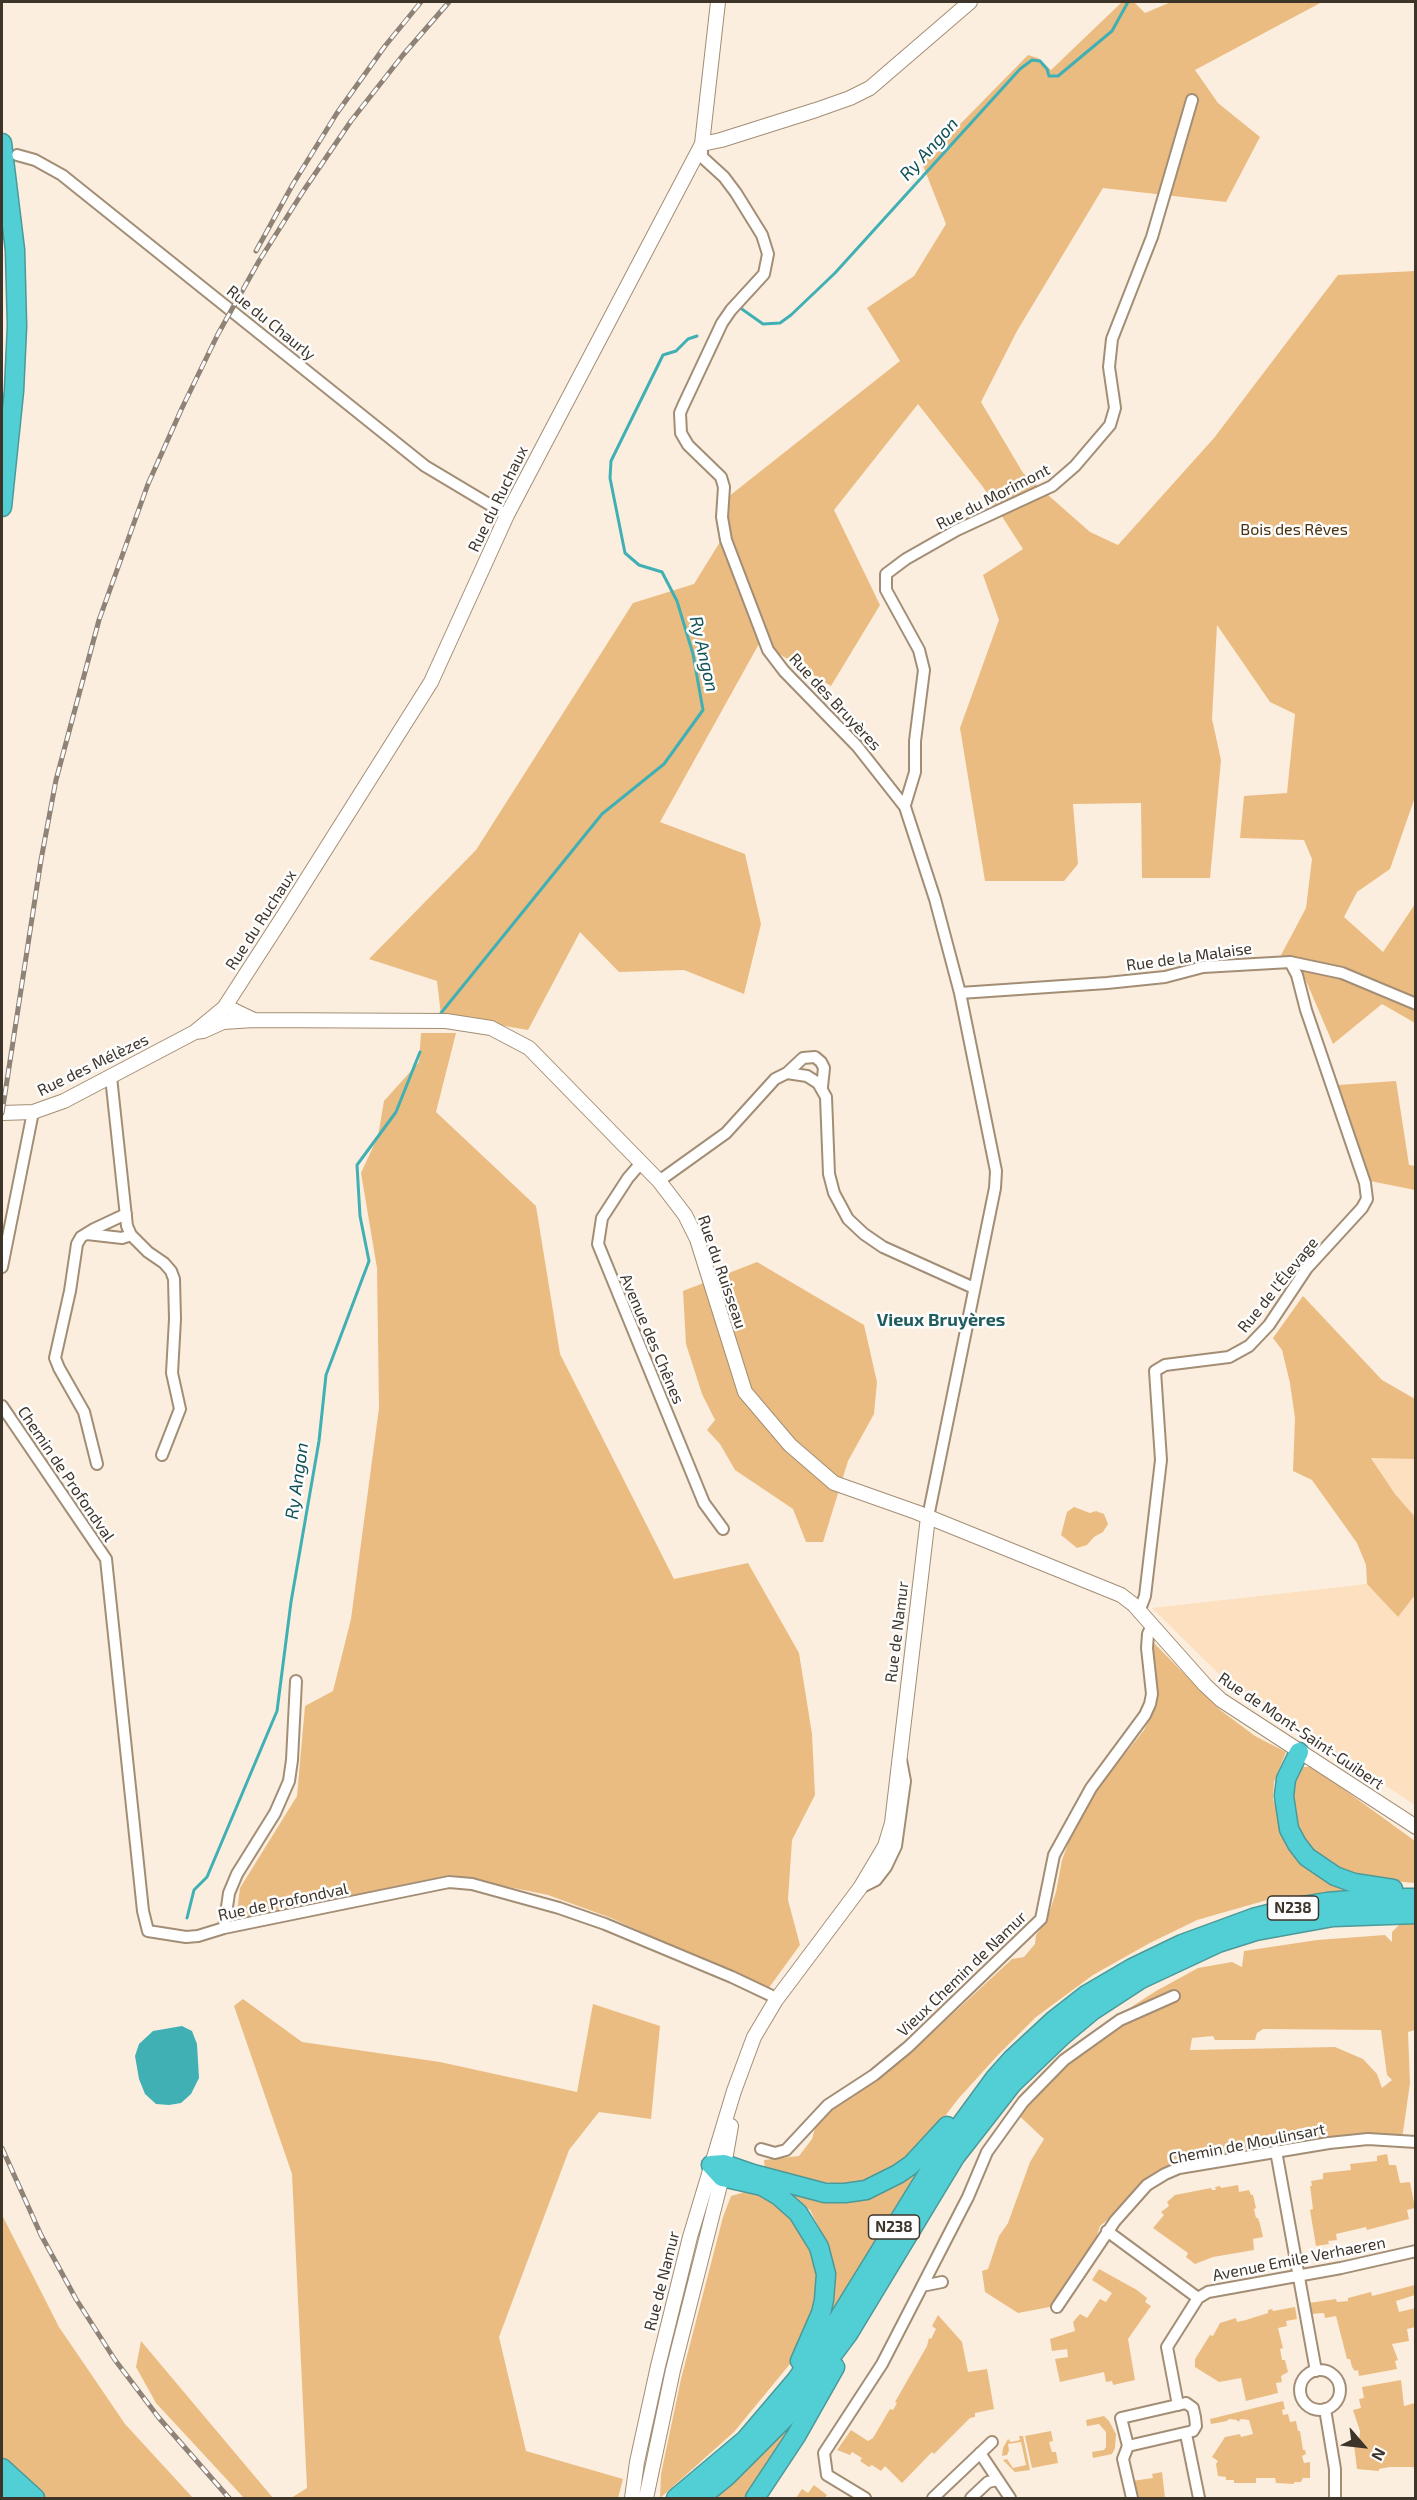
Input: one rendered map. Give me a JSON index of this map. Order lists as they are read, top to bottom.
{
  "streets": {
    "highway": ["N238"],
    "street": [
      "Rue du Chaurly",
      "Rue du Morimont",
      "Rue du Ruchaux",
      "Rue des Bruyères",
      "Rue de la Malaise",
      "Rue des Mélèzes",
      "Rue du Ruisseau",
      "Rue de l'Élevage",
      "Avenue des Chênes",
      "Chemin de Profondval",
      "Rue de Namur",
      "Rue de Mont-Saint-Guibert",
      "Rue de Profondval",
      "Vieux Chemin de Namur",
      "Chemin de Moulinsart",
      "Avenue Emile Verhaeren"
    ]
  },
  "crossings": [
    ["Rue du Chaurly", "Rue du Ruchaux"],
    ["Rue du Morimont", "Rue des Bruyères"],
    ["Rue du Ruchaux", "Rue des Bruyères"],
    ["Rue du Ruchaux", "Rue des Mélèzes"],
    ["Rue de la Malaise", "Rue de l'Élevage"],
    ["Rue des Mélèzes", "Rue du Ruisseau"],
    ["Rue du Ruisseau", "Avenue des Chênes"],
    ["Rue du Ruisseau", "Rue de Namur"],
    ["Rue du Ruisseau", "Rue de Mont-Saint-Guibert"],
    ["Rue de l'Élevage", "Rue de Mont-Saint-Guibert"],
    ["Chemin de Profondval", "Rue de Profondval"],
    ["Rue de Namur", "Rue de Mont-Saint-Guibert"],
    ["Rue de Namur", "Rue de Profondval"],
    ["Rue de Mont-Saint-Guibert", "Vieux Chemin de Namur"]
  ],
  "districts": ["Vieux Bruyères"],
  "water": ["Ry Angon"],
  "parks": ["Bois des Rêves"],
  "north": "bottom right"
}
